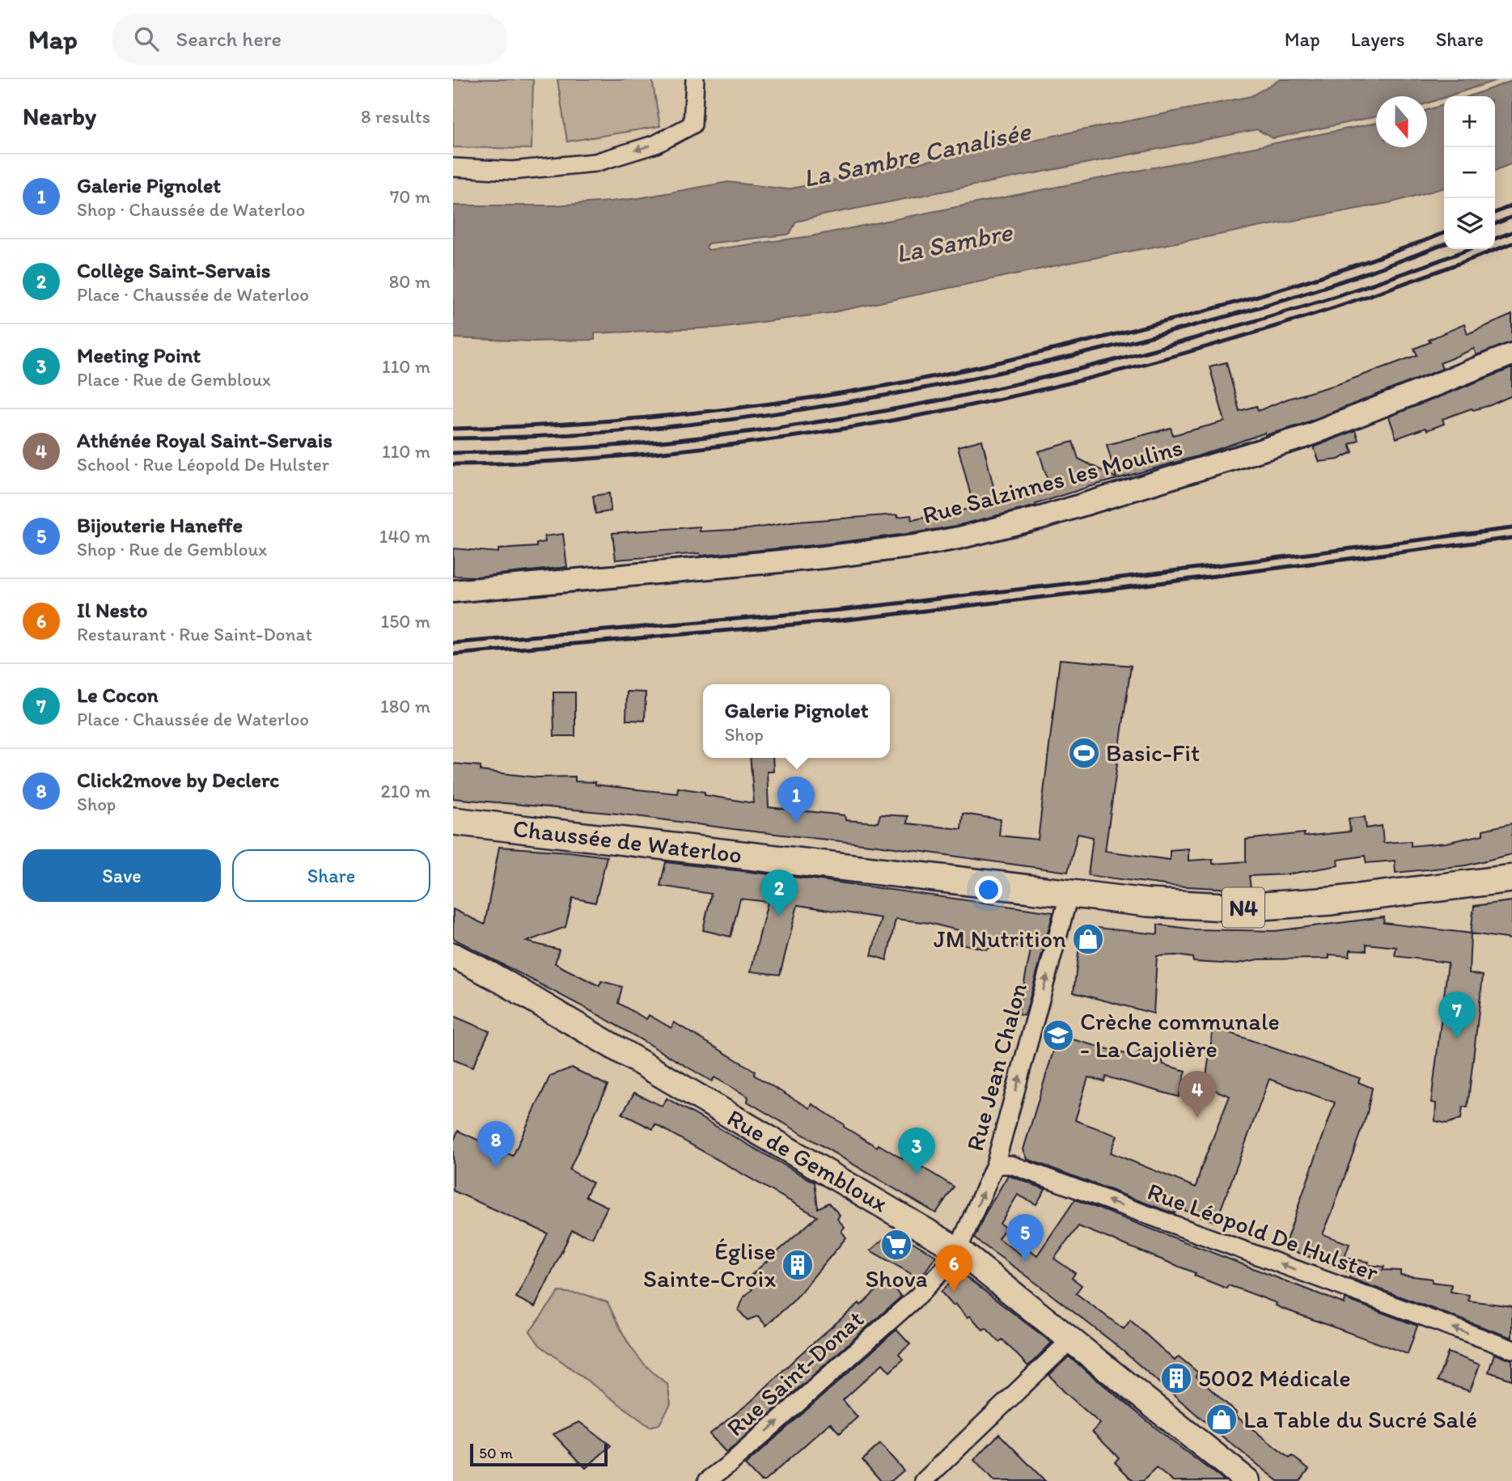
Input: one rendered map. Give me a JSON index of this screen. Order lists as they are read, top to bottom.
{
  "streets": {
    "main road": ["Chaussée de Waterloo", "N4", "Rue de Gembloux"],
    "street": [
      "Rue Salzinnes les Moulins",
      "Rue Jean Chalon",
      "Rue Léopold De Hulster",
      "Rue Saint-Donat"
    ]
  },
  "crossings": [
    ["Chaussée de Waterloo", "Rue Jean Chalon"],
    ["Rue Jean Chalon", "Rue de Gembloux"],
    ["Rue Jean Chalon", "Rue Léopold De Hulster"],
    ["Rue Jean Chalon", "Rue Saint-Donat"],
    ["Rue de Gembloux", "Rue Saint-Donat"]
  ],
  "one_way": ["Rue Jean Chalon", "Rue Léopold De Hulster"],
  "water": ["La Sambre Canalisée", "La Sambre"],
  "places": {
    "sports": ["Basic-Fit"],
    "shop": ["JM Nutrition", "La Table du Sucré Salé"],
    "school or university": ["Crèche communale - La Cajolière"],
    "supermarket": ["Shova"],
    "building": ["Église Sainte-Croix", "5002 Médicale"]
  },
  "scale_bar": "50 m",
  "north": "bottom",
  "page": {
    "header": "Map",
    "search": "Search here",
    "nav": ["Map", "Layers", "Share"],
    "heading": ["Nearby", "8 results"],
    "map_buttons": ["+", "−"],
    "list": [
      {
        "mark": "1",
        "name": "Galerie Pignolet",
        "note": "Shop · Chaussée de Waterloo",
        "value": "70 m"
      },
      {
        "mark": "2",
        "name": "Collège Saint-Servais",
        "note": "Place · Chaussée de Waterloo",
        "value": "80 m"
      },
      {
        "mark": "3",
        "name": "Meeting Point",
        "note": "Place · Rue de Gembloux",
        "value": "110 m"
      },
      {
        "mark": "4",
        "name": "Athénée Royal Saint-Servais",
        "note": "School · Rue Léopold De Hulster",
        "value": "110 m"
      },
      {
        "mark": "5",
        "name": "Bijouterie Haneffe",
        "note": "Shop · Rue de Gembloux",
        "value": "140 m"
      },
      {
        "mark": "6",
        "name": "Il Nesto",
        "note": "Restaurant · Rue Saint-Donat",
        "value": "150 m"
      },
      {
        "mark": "7",
        "name": "Le Cocon",
        "note": "Place · Chaussée de Waterloo",
        "value": "180 m"
      },
      {
        "mark": "8",
        "name": "Click2move by Declerc",
        "note": "Shop",
        "value": "210 m"
      }
    ],
    "popup": ["Galerie Pignolet", "Shop"],
    "pins": [
      "1",
      "2",
      "7",
      "4",
      "8",
      "3",
      "5",
      "6"
    ],
    "buttons": ["Save", "Share"],
    "scale": "50 m"
  }
}
